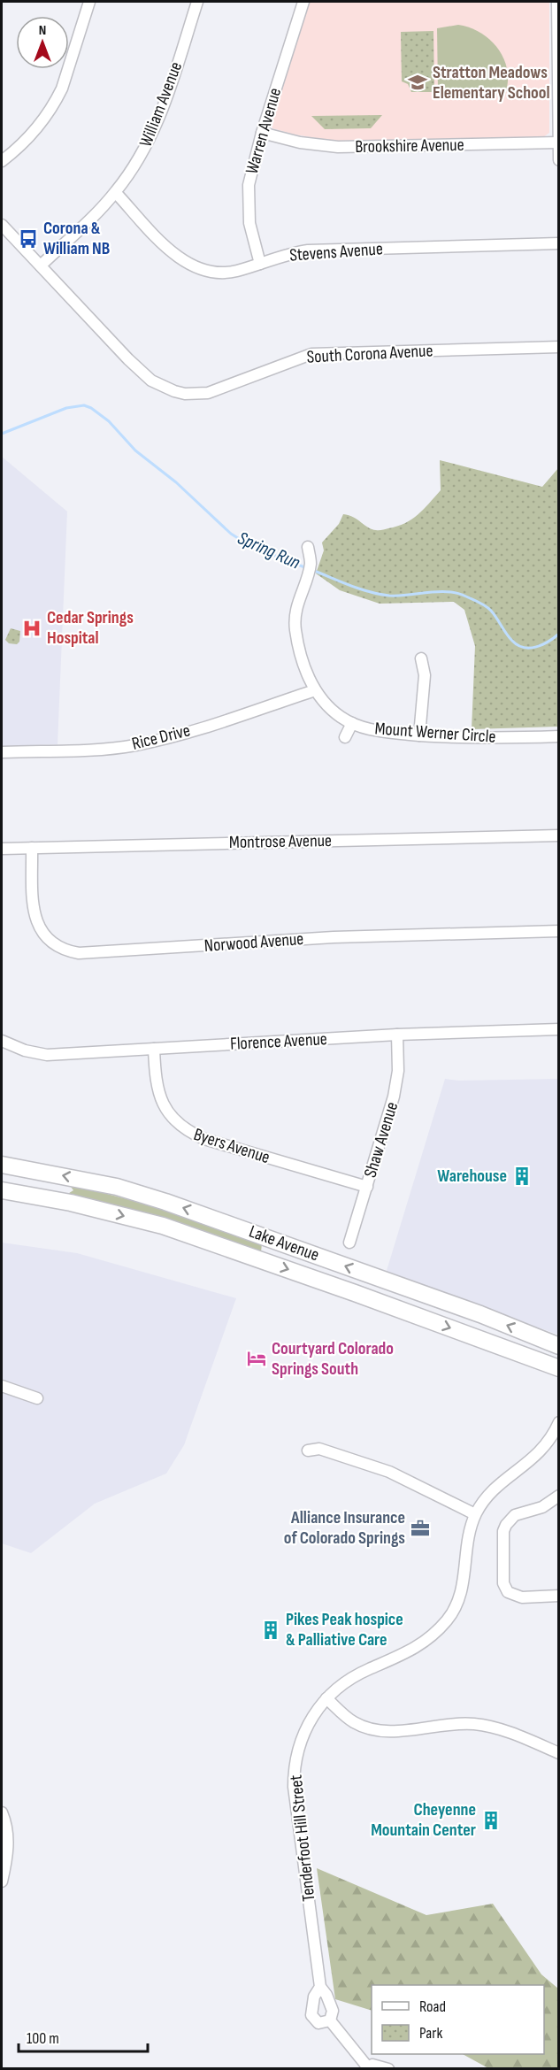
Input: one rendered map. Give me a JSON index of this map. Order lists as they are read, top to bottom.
{
  "streets": {
    "main road": ["Lake Avenue"],
    "street": [
      "William Avenue",
      "Warren Avenue",
      "Brookshire Avenue",
      "Stevens Avenue",
      "South Corona Avenue",
      "Mount Werner Circle",
      "Rice Drive",
      "Montrose Avenue",
      "Norwood Avenue",
      "Florence Avenue",
      "Shaw Avenue",
      "Byers Avenue",
      "Tenderfoot Hill Street"
    ]
  },
  "crossings": [
    ["William Avenue", "Stevens Avenue"],
    ["William Avenue", "South Corona Avenue"],
    ["Warren Avenue", "Brookshire Avenue"],
    ["Warren Avenue", "Stevens Avenue"],
    ["Mount Werner Circle", "Rice Drive"],
    ["Montrose Avenue", "Norwood Avenue"],
    ["Florence Avenue", "Shaw Avenue"],
    ["Florence Avenue", "Byers Avenue"],
    ["Shaw Avenue", "Byers Avenue"]
  ],
  "water": ["Spring Run"],
  "places": {
    "school or university": ["Stratton Meadows Elementary School"],
    "bus stop": ["Corona & William NB"],
    "hospital": ["Cedar Springs Hospital"],
    "building": ["Warehouse", "Pikes Peak hospice & Palliative Care", "Cheyenne Mountain Center"],
    "hotel": ["Courtyard Colorado Springs South"],
    "office": ["Alliance Insurance of Colorado Springs"]
  },
  "legend": ["Road", "Park"],
  "scale_bar": "100 m",
  "north": "top"
}
